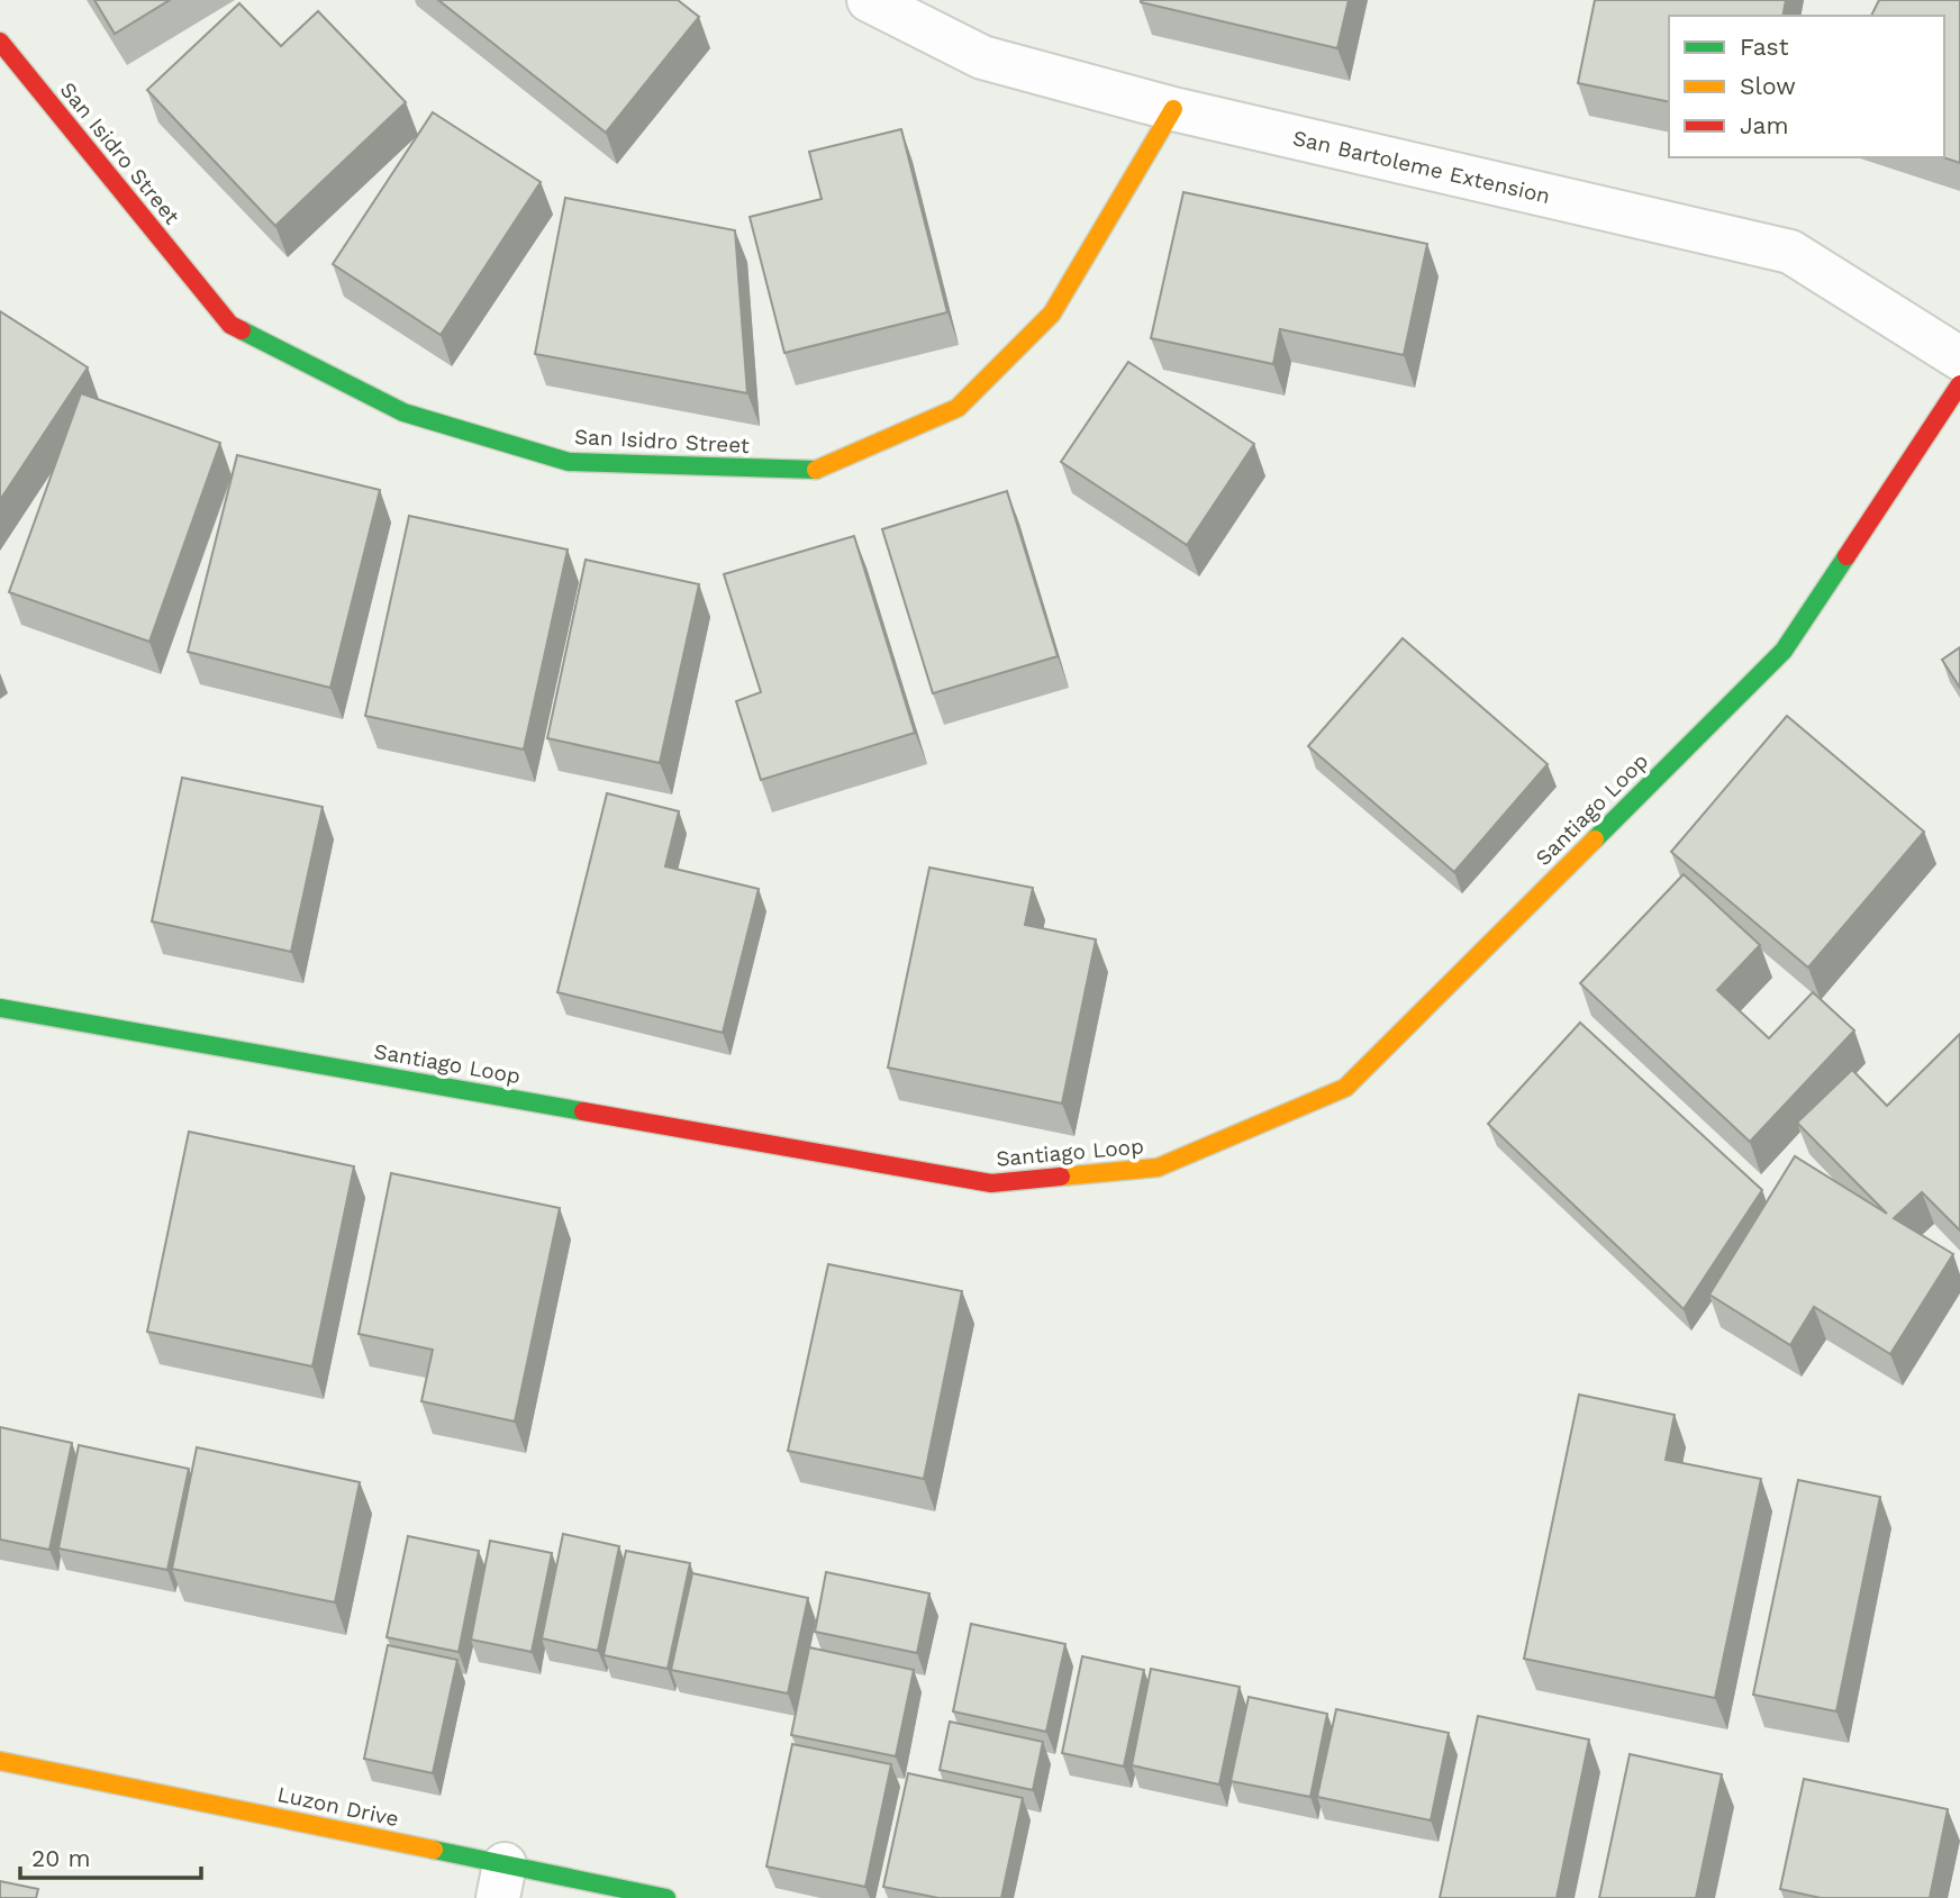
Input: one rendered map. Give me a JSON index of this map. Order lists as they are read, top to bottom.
{
  "streets": {
    "street": [
      "San Isidro Street",
      "San Bartoleme Extension",
      "Santiago Loop",
      "Luzon Drive"
    ]
  },
  "crossings": [
    ["San Isidro Street", "San Bartoleme Extension"]
  ],
  "legend": ["Fast", "Slow", "Jam"],
  "scale_bar": "20 m"
}
